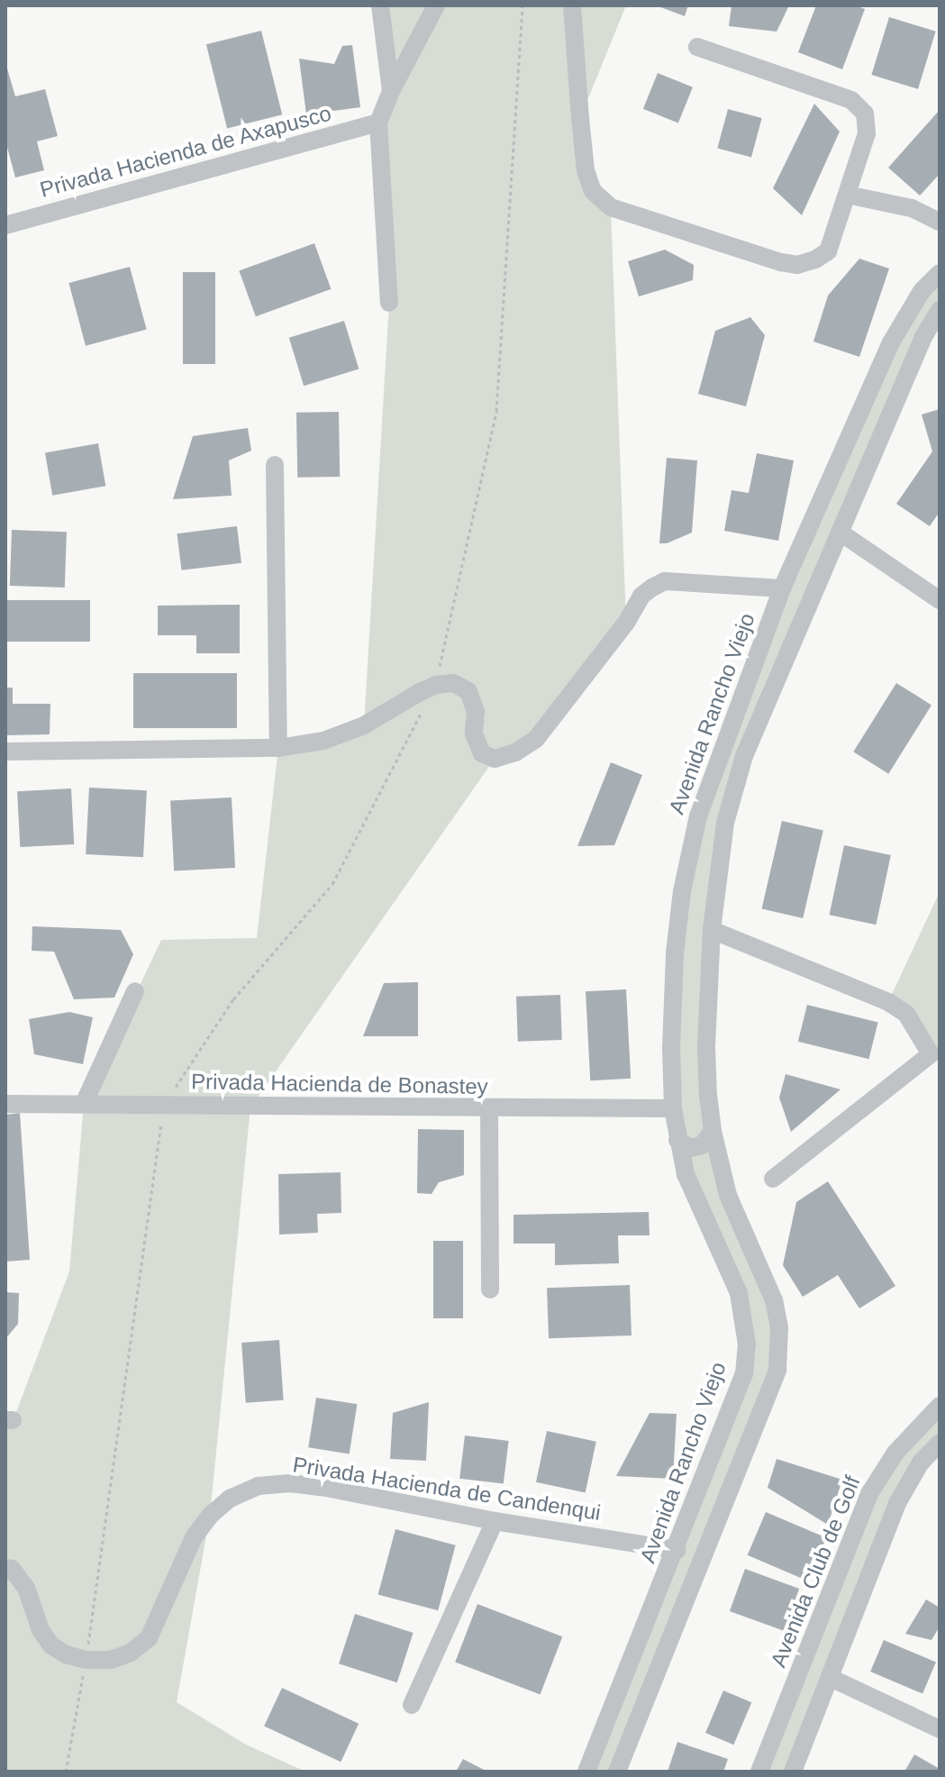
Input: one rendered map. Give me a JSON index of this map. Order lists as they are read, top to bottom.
{
  "streets": {
    "street": [
      "Privada Hacienda de Axapusco",
      "Avenida Rancho Viejo",
      "Privada Hacienda de Bonastey",
      "Privada Hacienda de Candenqui",
      "Avenida Club de Golf"
    ]
  },
  "crossings": [
    ["Avenida Rancho Viejo", "Privada Hacienda de Bonastey"],
    ["Avenida Rancho Viejo", "Privada Hacienda de Candenqui"]
  ]
}
